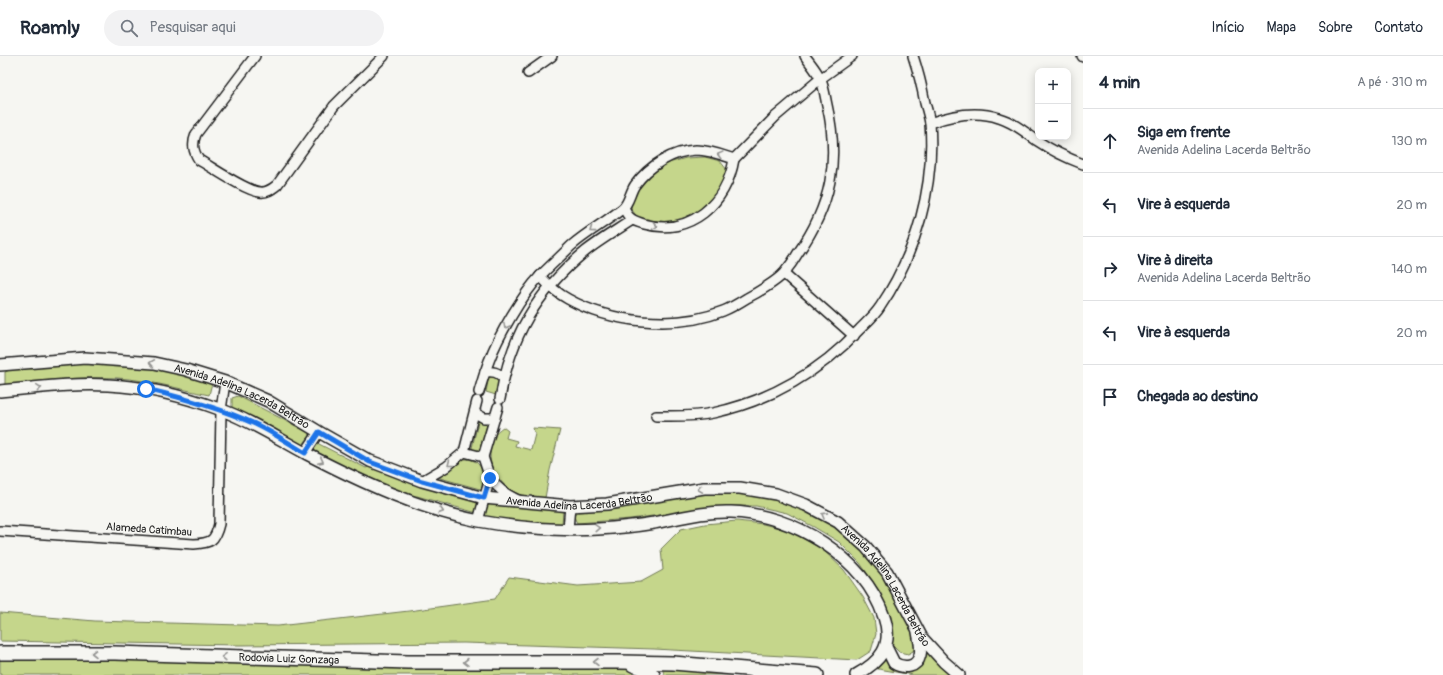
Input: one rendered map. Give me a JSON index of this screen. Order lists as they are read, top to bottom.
{
  "streets": {
    "highway": ["Rodovia Luiz Gonzaga"],
    "main road": ["Avenida Adelina Lacerda Beltrão"],
    "street": ["Alameda Catimbau"]
  },
  "crossings": [
    ["Avenida Adelina Lacerda Beltrão", "Alameda Catimbau"]
  ],
  "one_way": ["Rodovia Luiz Gonzaga"],
  "page": {
    "header": "Roamly",
    "search": "Pesquisar aqui",
    "nav": [
      "Início",
      "Mapa",
      "Sobre",
      "Contato"
    ],
    "heading": ["4 min", "A pé · 310 m"],
    "map_buttons": ["+", "−"],
    "list": [
      ["Siga em frente", "Avenida Adelina Lacerda Beltrão", "130 m"],
      ["Vire à esquerda", "20 m"],
      ["Vire à direita", "Avenida Adelina Lacerda Beltrão", "140 m"],
      ["Vire à esquerda", "20 m"],
      "Chegada ao destino"
    ]
  }
}
